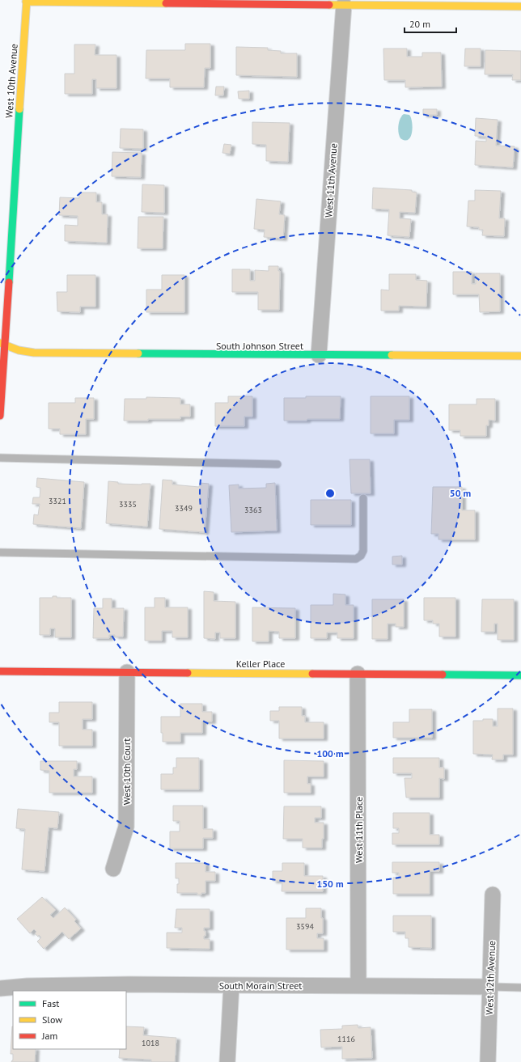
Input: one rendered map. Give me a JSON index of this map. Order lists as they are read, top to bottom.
{
  "streets": {
    "street": [
      "West 10th Avenue",
      "West 11th Avenue",
      "South Johnson Street",
      "Keller Place",
      "West 10th Court",
      "West 11th Place",
      "West 12th Avenue",
      "South Morain Street"
    ]
  },
  "crossings": [
    ["West 10th Avenue", "South Johnson Street"],
    ["West 11th Avenue", "South Johnson Street"],
    ["Keller Place", "West 10th Court"],
    ["Keller Place", "West 11th Place"],
    ["West 11th Place", "South Morain Street"],
    ["West 12th Avenue", "South Morain Street"]
  ],
  "house_numbers": [
    "3321",
    "3335",
    "3349",
    "3363",
    "3594",
    "1116",
    "1018"
  ],
  "legend": ["Fast", "Slow", "Jam"],
  "scale_bar": "20 m",
  "rings": ["50 m", "100 m", "150 m"]
}
